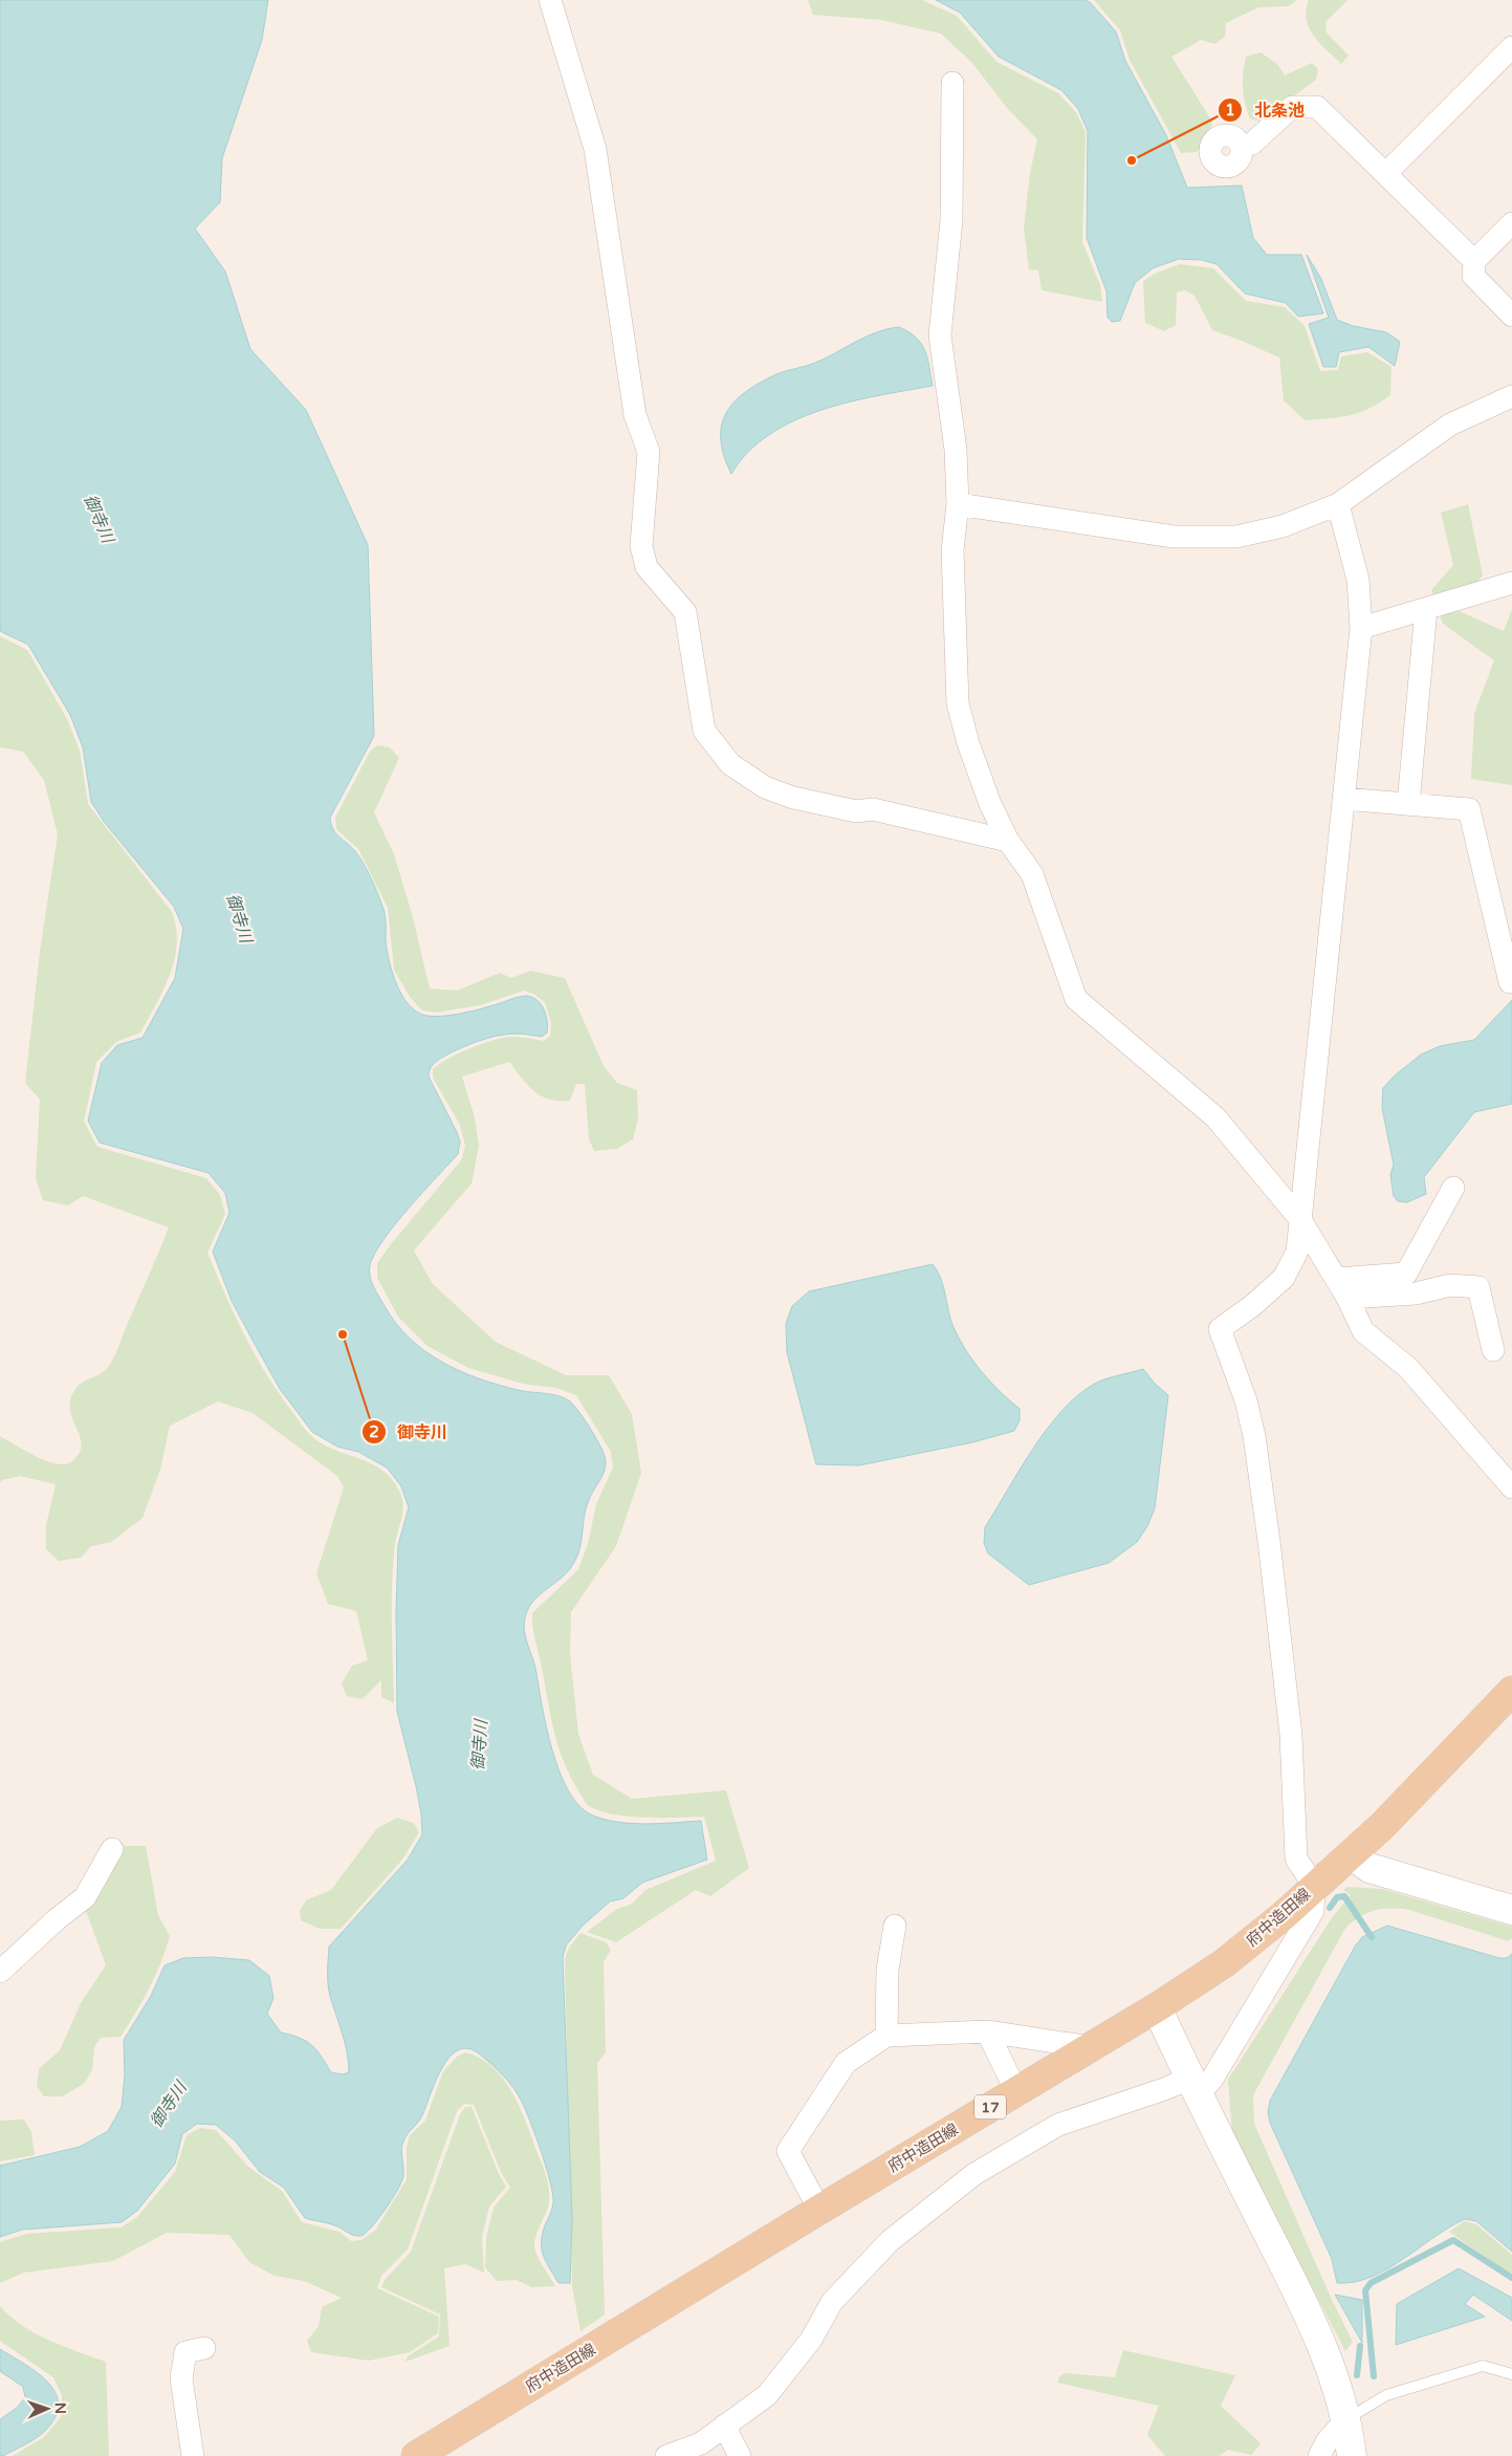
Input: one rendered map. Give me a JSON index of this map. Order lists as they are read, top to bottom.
{
  "streets": {
    "main road": ["府中造田線", "17"]
  },
  "water": ["御寺川"],
  "places": ["北条池", "御寺川"],
  "north": "right"
}
